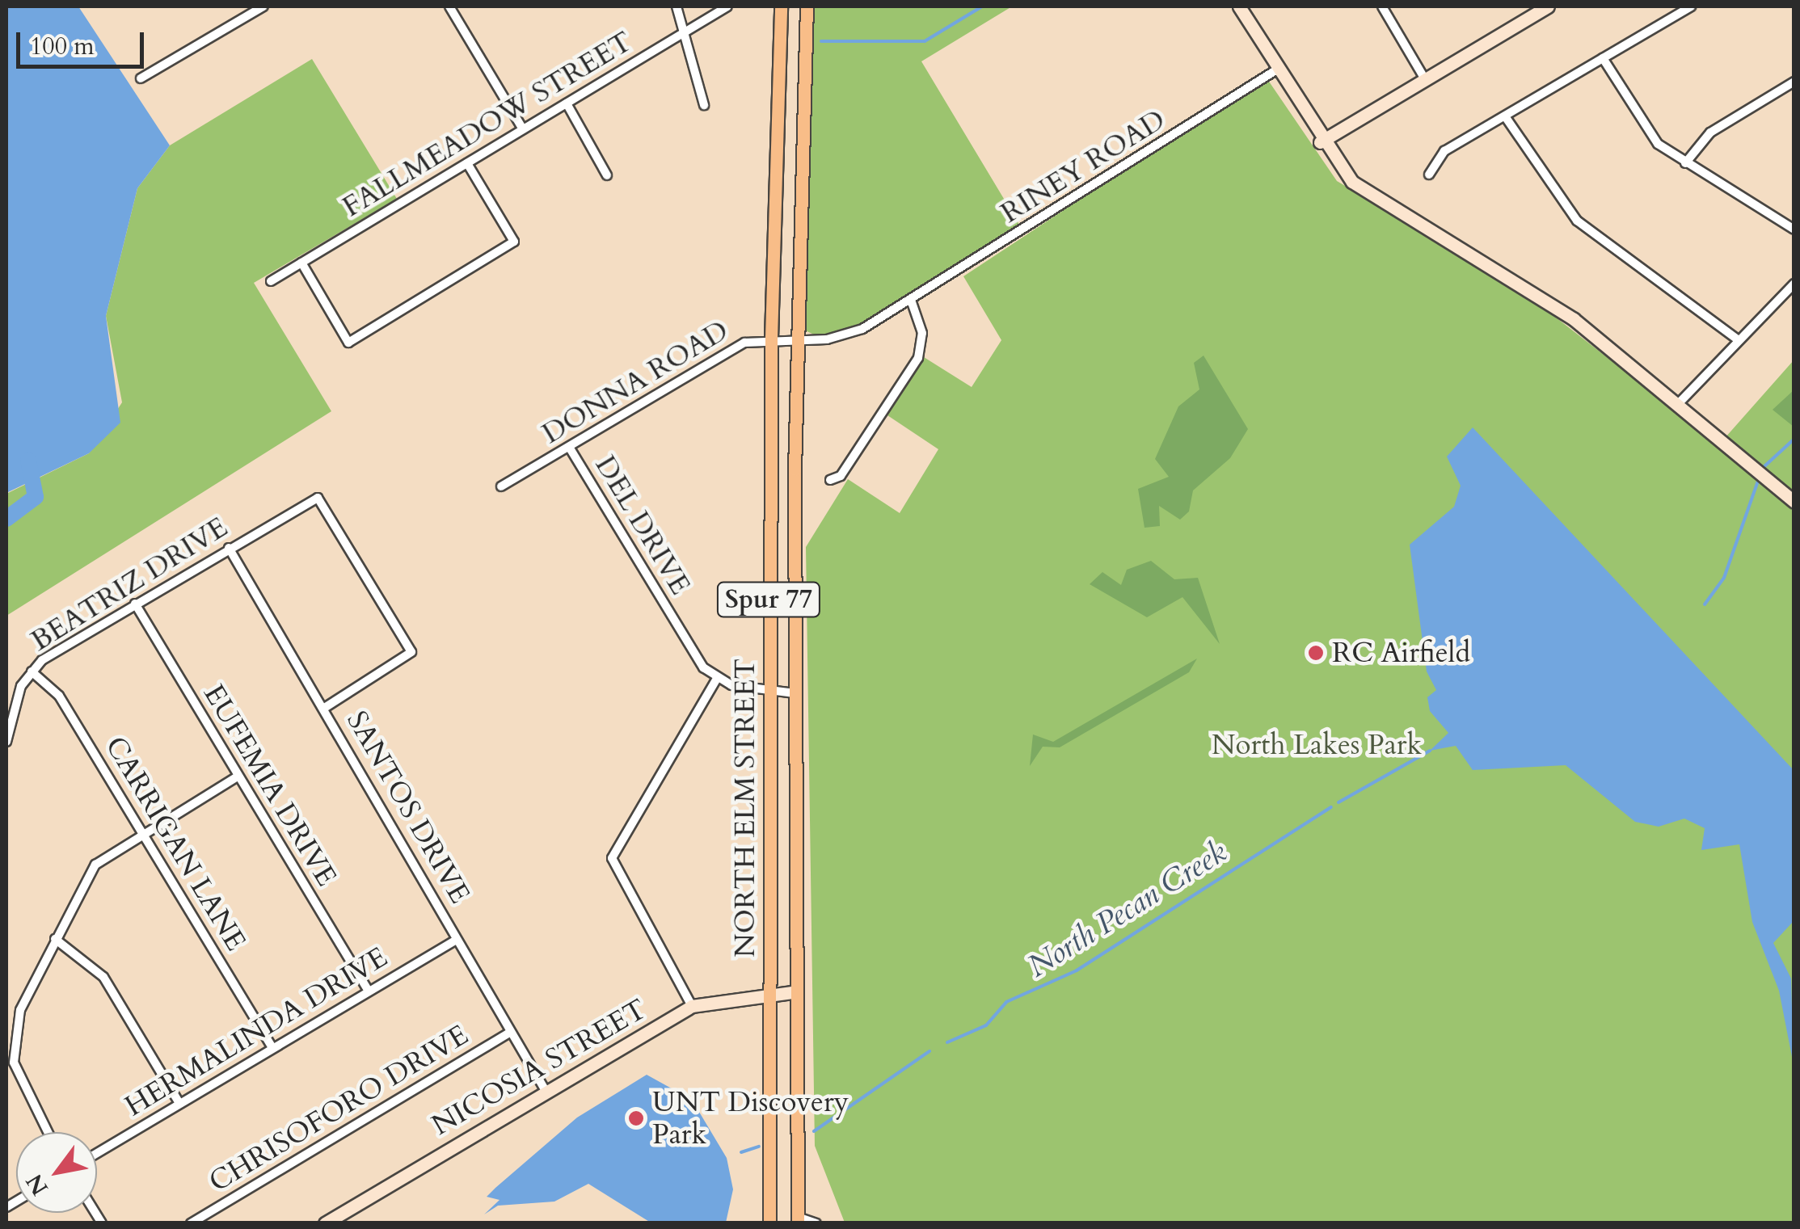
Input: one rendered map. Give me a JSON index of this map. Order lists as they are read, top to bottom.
{
  "streets": {
    "main road": ["Spur 77", "NORTH ELM STREET"],
    "street": [
      "FALLMEADOW STREET",
      "RINEY ROAD",
      "DONNA ROAD",
      "DEL DRIVE",
      "BEATRIZ DRIVE",
      "EUFEMIA DRIVE",
      "SANTOS DRIVE",
      "CARRIGAN LANE",
      "HERMALINDA DRIVE",
      "NICOSIA STREET",
      "CHRISOFORO DRIVE"
    ]
  },
  "crossings": [
    ["RINEY ROAD", "DONNA ROAD"],
    ["RINEY ROAD", "NORTH ELM STREET"],
    ["DONNA ROAD", "DEL DRIVE"],
    ["DONNA ROAD", "NORTH ELM STREET"],
    ["BEATRIZ DRIVE", "EUFEMIA DRIVE"],
    ["BEATRIZ DRIVE", "SANTOS DRIVE"],
    ["BEATRIZ DRIVE", "CARRIGAN LANE"],
    ["EUFEMIA DRIVE", "HERMALINDA DRIVE"],
    ["SANTOS DRIVE", "HERMALINDA DRIVE"],
    ["SANTOS DRIVE", "NICOSIA STREET"],
    ["SANTOS DRIVE", "CHRISOFORO DRIVE"],
    ["NORTH ELM STREET", "NICOSIA STREET"],
    ["CARRIGAN LANE", "HERMALINDA DRIVE"]
  ],
  "water": ["North Pecan Creek"],
  "parks": ["North Lakes Park"],
  "places": ["RC Airfield", "UNT Discovery Park"],
  "scale_bar": "100 m",
  "north": "bottom left"
}
